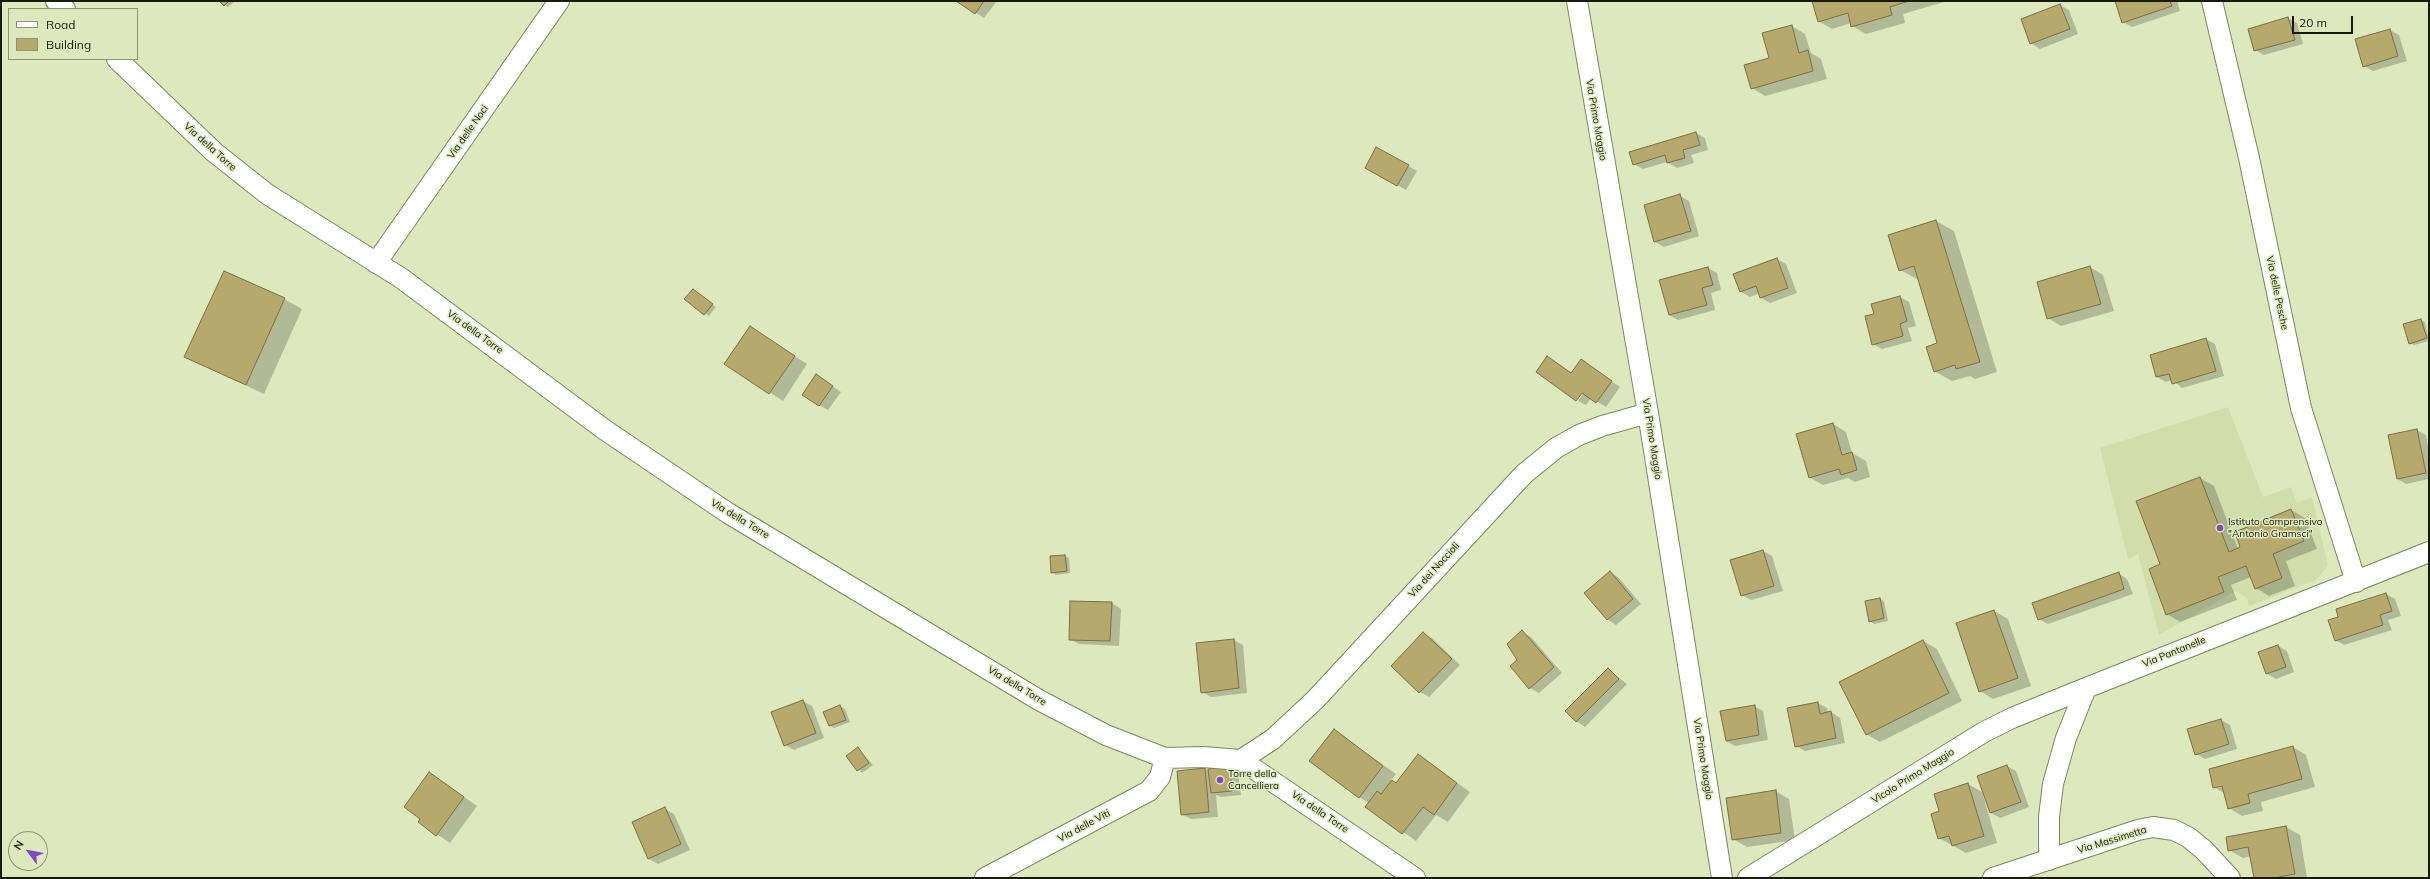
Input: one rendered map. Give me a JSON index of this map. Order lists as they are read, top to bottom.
{
  "streets": {
    "street": [
      "Via Primo Maggio",
      "Via delle Noci",
      "Via della Torre",
      "Via delle Pesche",
      "Via dei Noccioli",
      "Via Pantanelle",
      "Vicolo Primo Maggio",
      "Via delle Viti",
      "Via Massimetta"
    ]
  },
  "crossings": [
    ["Via Primo Maggio", "Via dei Noccioli"],
    ["Via delle Noci", "Via della Torre"],
    ["Via della Torre", "Via dei Noccioli"],
    ["Via della Torre", "Via delle Viti"],
    ["Via delle Pesche", "Via Pantanelle"],
    ["Via Pantanelle", "Vicolo Primo Maggio"]
  ],
  "places": ["Istituto Comprensivo \"Antonio Gramsci\"", "Torre della Cancelliera"],
  "legend": ["Road", "Building"],
  "scale_bar": "20 m",
  "north": "top left"
}
